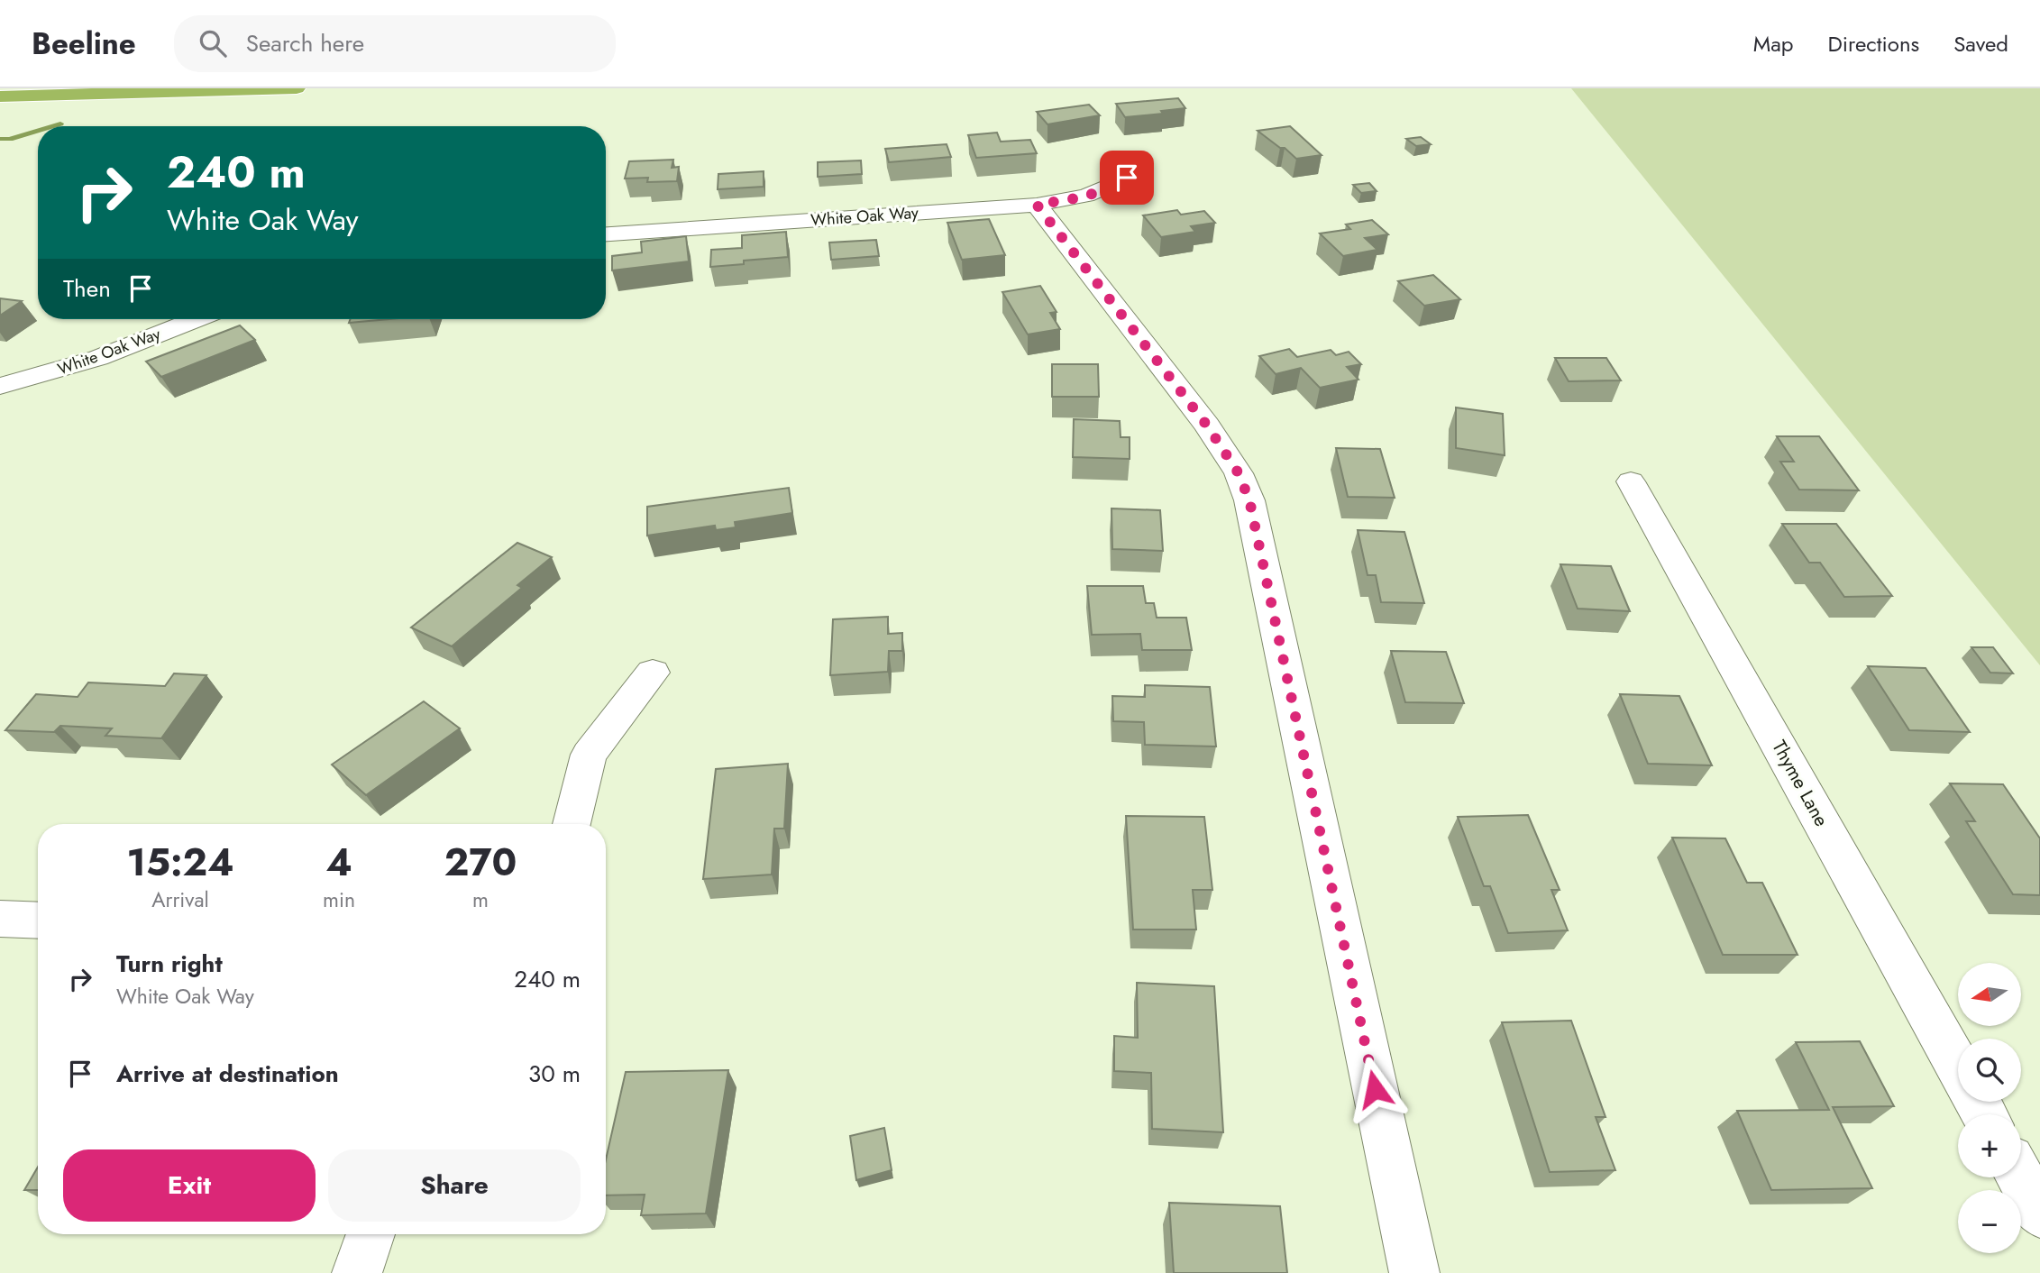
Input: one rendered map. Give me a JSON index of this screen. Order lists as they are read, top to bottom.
{
  "streets": {
    "street": ["White Oak Way", "Thyme Lane"]
  },
  "north": "left",
  "page": {
    "header": "Beeline",
    "search": "Search here",
    "nav": ["Map", "Directions", "Saved"],
    "turn": ["240 m", "White Oak Way"],
    "then": "Then",
    "eta": [
      "15:24",
      "Arrival",
      "4",
      "min",
      "270",
      "m"
    ],
    "list": [
      {
        "name": "Turn right",
        "note": "White Oak Way",
        "value": "240 m"
      },
      {
        "name": "Arrive at destination",
        "value": "30 m"
      }
    ],
    "map_buttons": ["+", "−"],
    "buttons": ["Exit", "Share"]
  }
}
